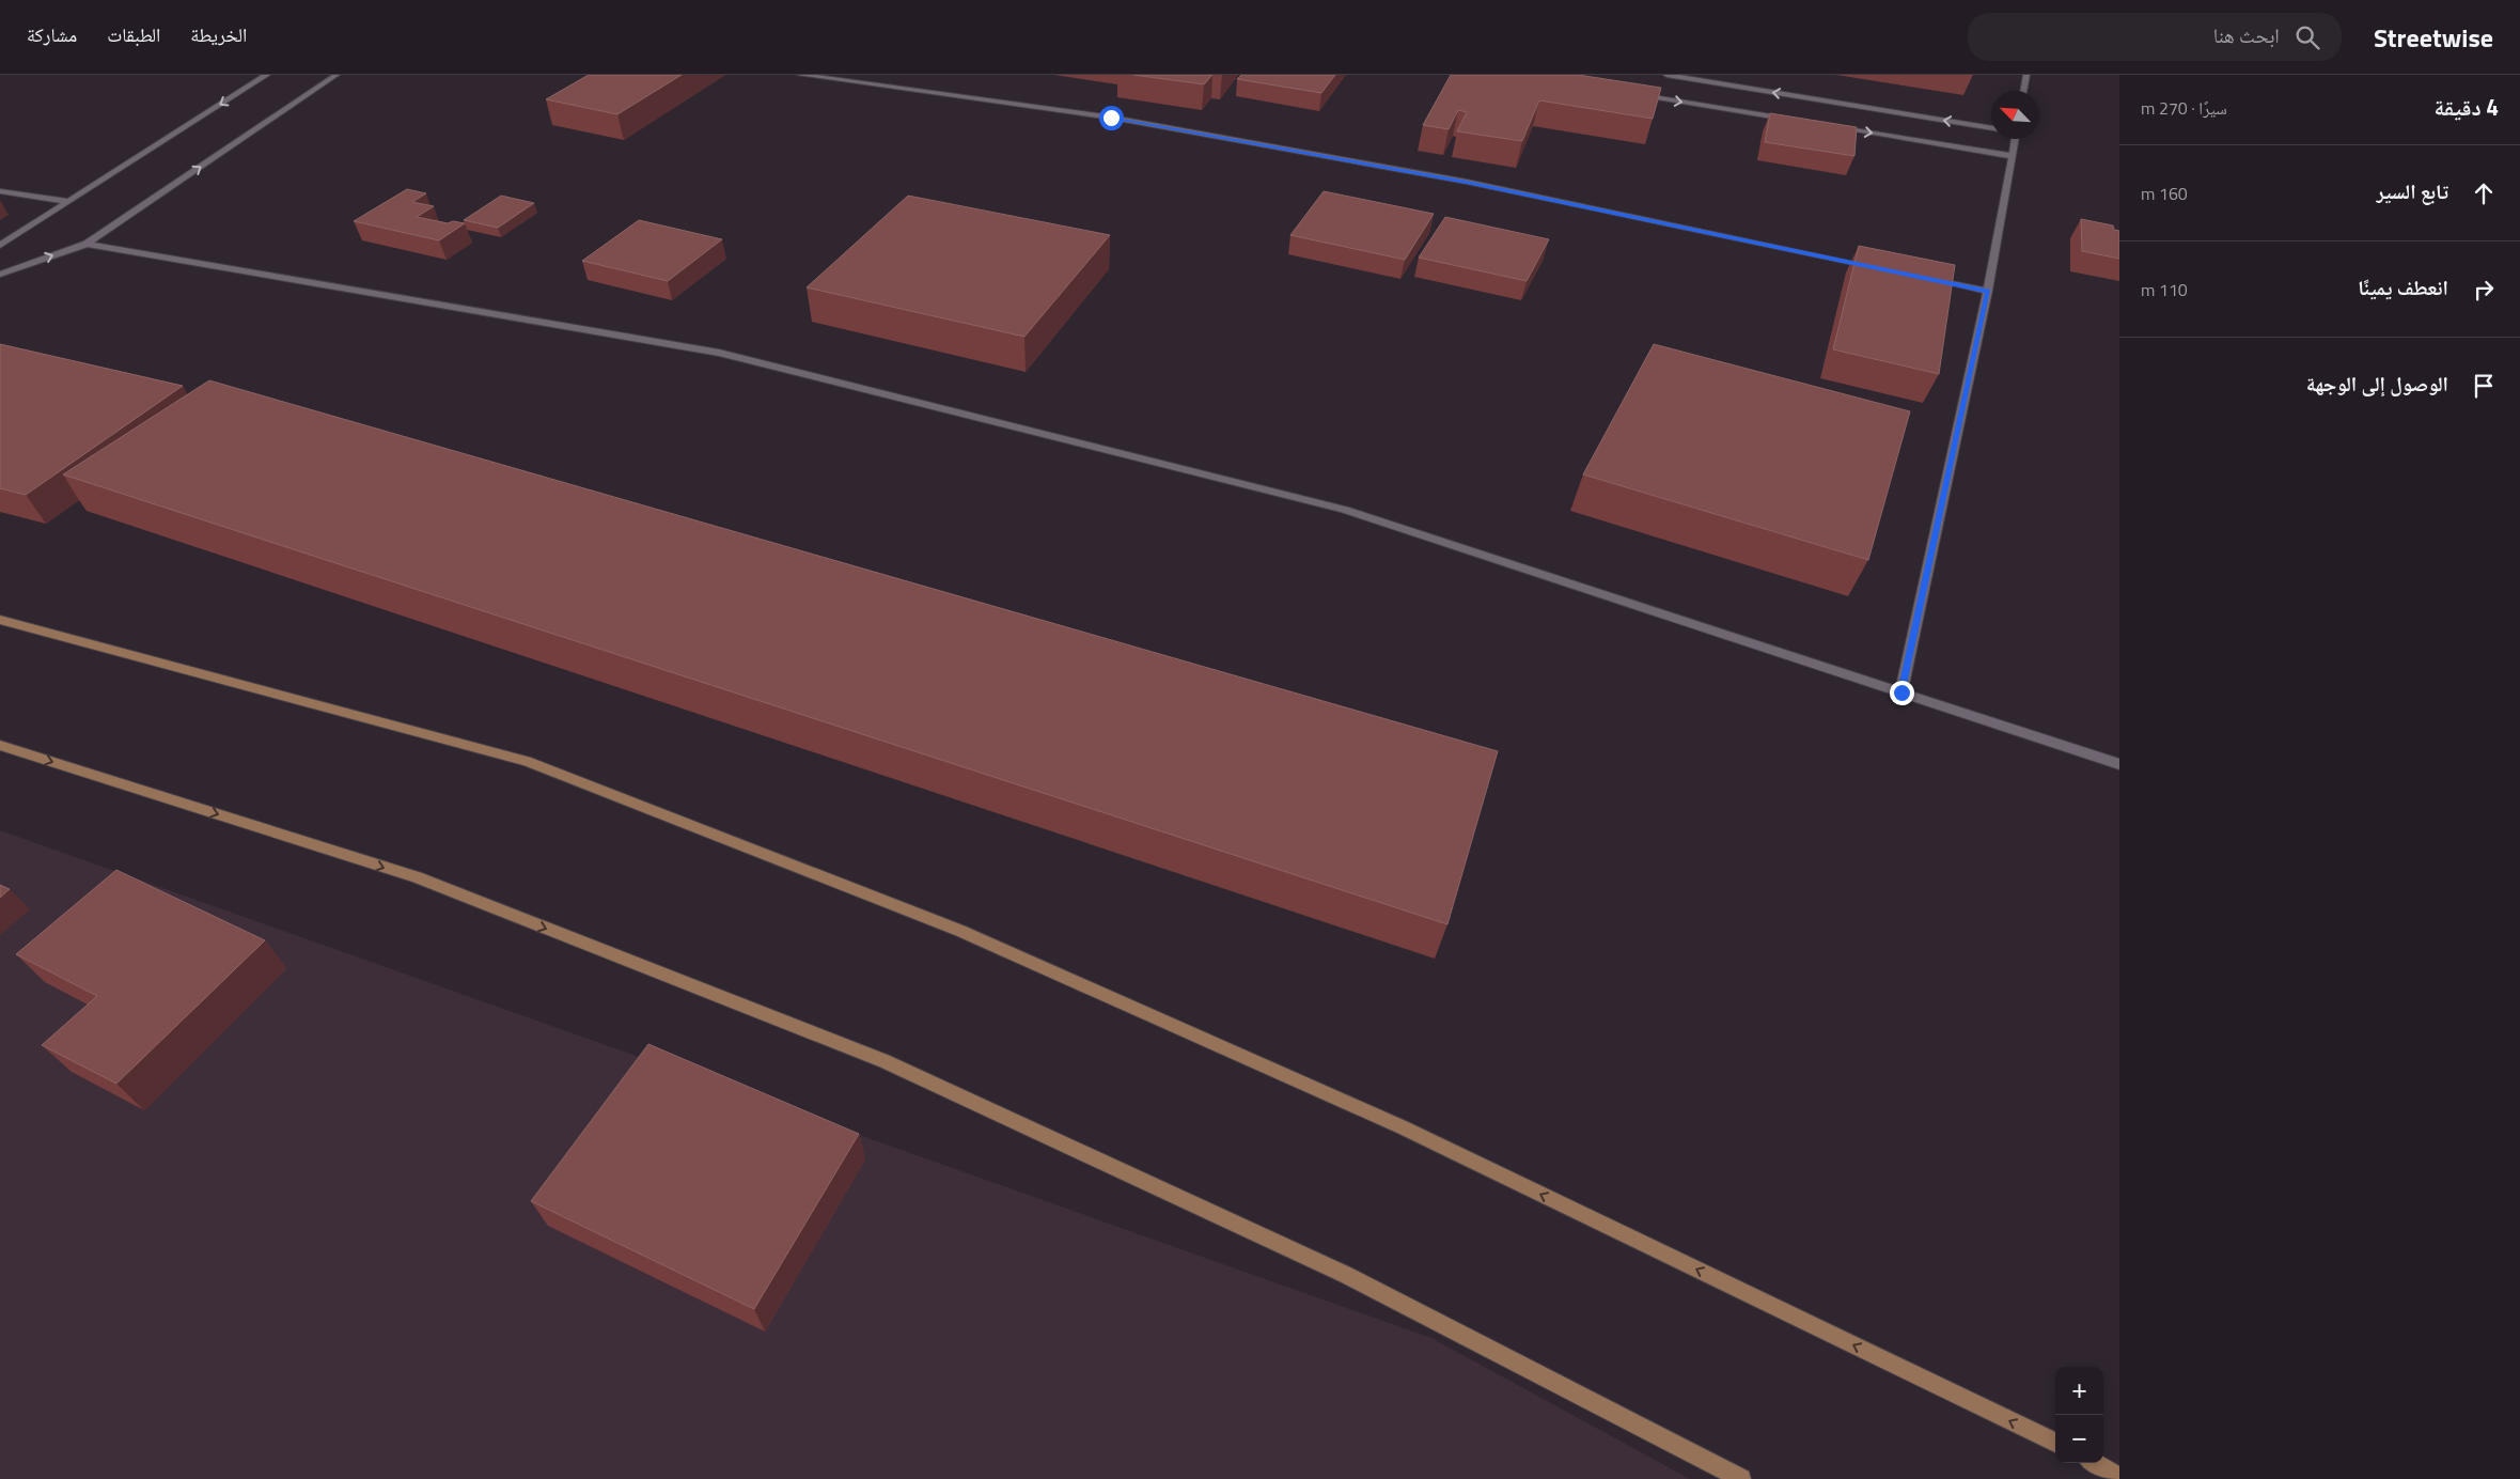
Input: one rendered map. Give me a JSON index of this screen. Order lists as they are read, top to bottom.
{
  "north": "top left",
  "page": {
    "header": "Streetwise",
    "search": "ابحث هنا",
    "nav": ["الخريطة", "الطبقات", "مشاركة"],
    "heading": ["4 دقيقة", "سيرًا · 270 m"],
    "list": [
      ["تابع السير", "160 m"],
      ["انعطف يمينًا", "110 m"],
      "الوصول إلى الوجهة"
    ],
    "map_buttons": ["+", "−"]
  }
}
